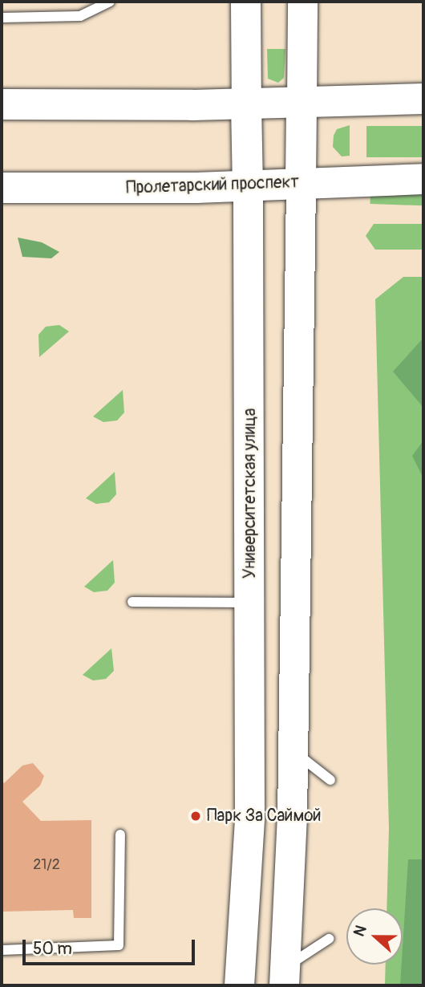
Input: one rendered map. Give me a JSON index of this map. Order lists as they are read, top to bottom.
{
  "streets": {
    "main road": ["Пролетарский проспект", "Университетская улица"]
  },
  "crossings": [
    ["Пролетарский проспект", "Университетская улица"]
  ],
  "places": ["Парк За Саймой"],
  "house_numbers": ["21/2"],
  "scale_bar": "50 m",
  "north": "left"
}
